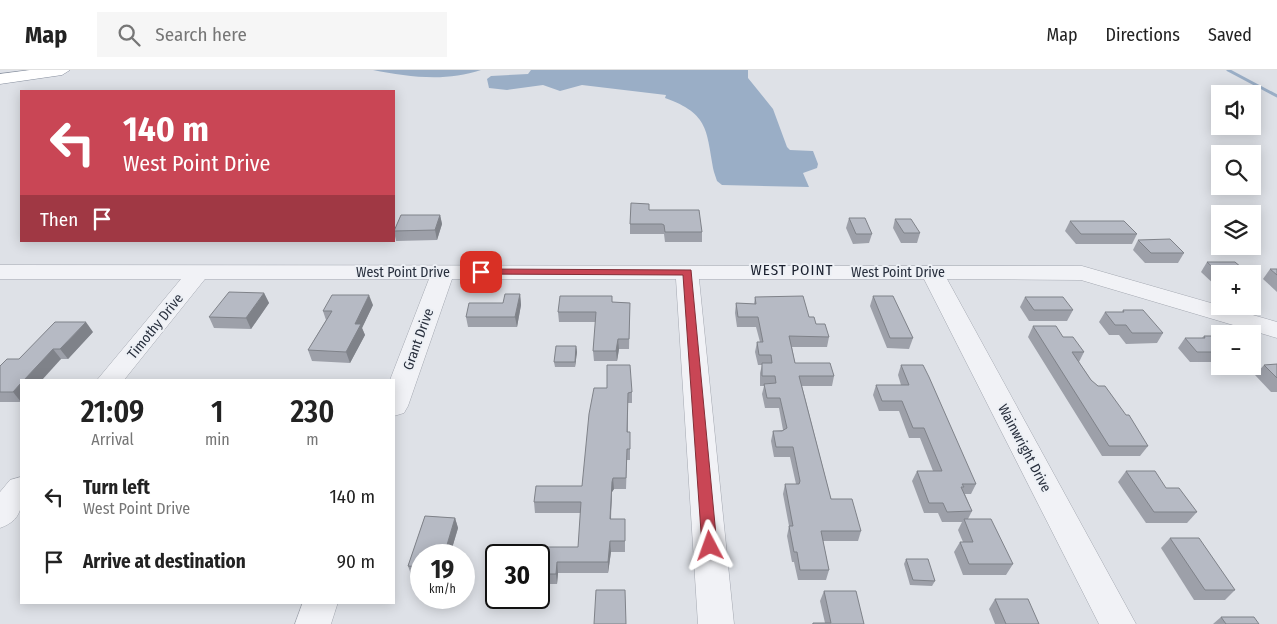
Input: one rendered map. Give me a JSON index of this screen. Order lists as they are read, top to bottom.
{
  "streets": {
    "street": [
      "West Point Drive",
      "Timothy Drive",
      "Grant Drive",
      "Wainwright Drive"
    ]
  },
  "crossings": [
    ["West Point Drive", "Timothy Drive"],
    ["West Point Drive", "Grant Drive"],
    ["West Point Drive", "Wainwright Drive"]
  ],
  "districts": ["WEST POINT"],
  "page": {
    "header": "Map",
    "search": "Search here",
    "nav": ["Map", "Directions", "Saved"],
    "map_buttons": ["+", "−"],
    "turn": ["140 m", "West Point Drive"],
    "then": "Then",
    "eta": [
      "21:09",
      "Arrival",
      "1",
      "min",
      "230",
      "m"
    ],
    "list": [
      {
        "name": "Turn left",
        "note": "West Point Drive",
        "value": "140 m"
      },
      {
        "name": "Arrive at destination",
        "value": "90 m"
      }
    ],
    "speed": "19 km/h",
    "limit": "30"
  }
}
